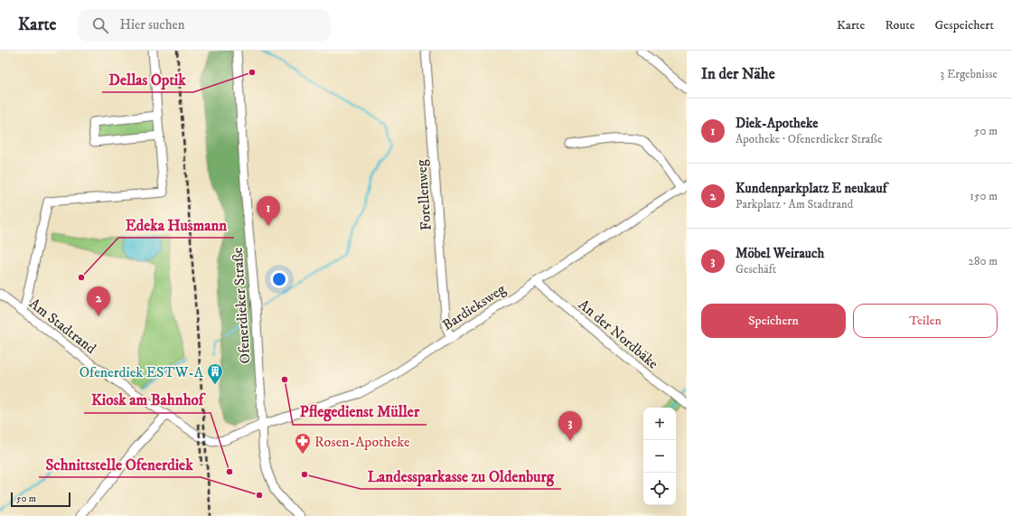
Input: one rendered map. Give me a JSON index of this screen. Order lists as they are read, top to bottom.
{
  "streets": {
    "street": [
      "Forellenweg",
      "Ofenerdieker Straße",
      "Bardieksweg",
      "Am Stadtrand",
      "An der Nordbäke"
    ]
  },
  "crossings": [
    ["Forellenweg", "Bardieksweg"],
    ["Ofenerdieker Straße", "Bardieksweg"],
    ["Ofenerdieker Straße", "Am Stadtrand"],
    ["Bardieksweg", "Am Stadtrand"],
    ["Bardieksweg", "An der Nordbäke"]
  ],
  "places": {
    "other": [
      "Dellas Optik",
      "Edeka Husmann",
      "Pflegedienst Müller",
      "Kiosk am Bahnhof",
      "Landessparkasse zu Oldenburg",
      "Schnittstelle Ofenerdiek"
    ],
    "building": ["Ofenerdiek ESTW-A"],
    "pharmacy": ["Rosen-Apotheke"]
  },
  "scale_bar": "50 m",
  "page": {
    "header": "Karte",
    "search": "Hier suchen",
    "nav": ["Karte", "Route", "Gespeichert"],
    "heading": ["In der Nähe", "3 Ergebnisse"],
    "list": [
      {
        "mark": "1",
        "name": "Diek-Apotheke",
        "note": "Apotheke · Ofenerdieker Straße",
        "value": "50 m"
      },
      {
        "mark": "2",
        "name": "Kundenparkplatz E neukauf",
        "note": "Parkplatz · Am Stadtrand",
        "value": "150 m"
      },
      {
        "mark": "3",
        "name": "Möbel Weirauch",
        "note": "Geschäft",
        "value": "280 m"
      }
    ],
    "pins": ["1", "2", "3"],
    "buttons": ["Speichern", "Teilen"],
    "map_buttons": ["+", "−"],
    "scale": "50 m"
  }
}
